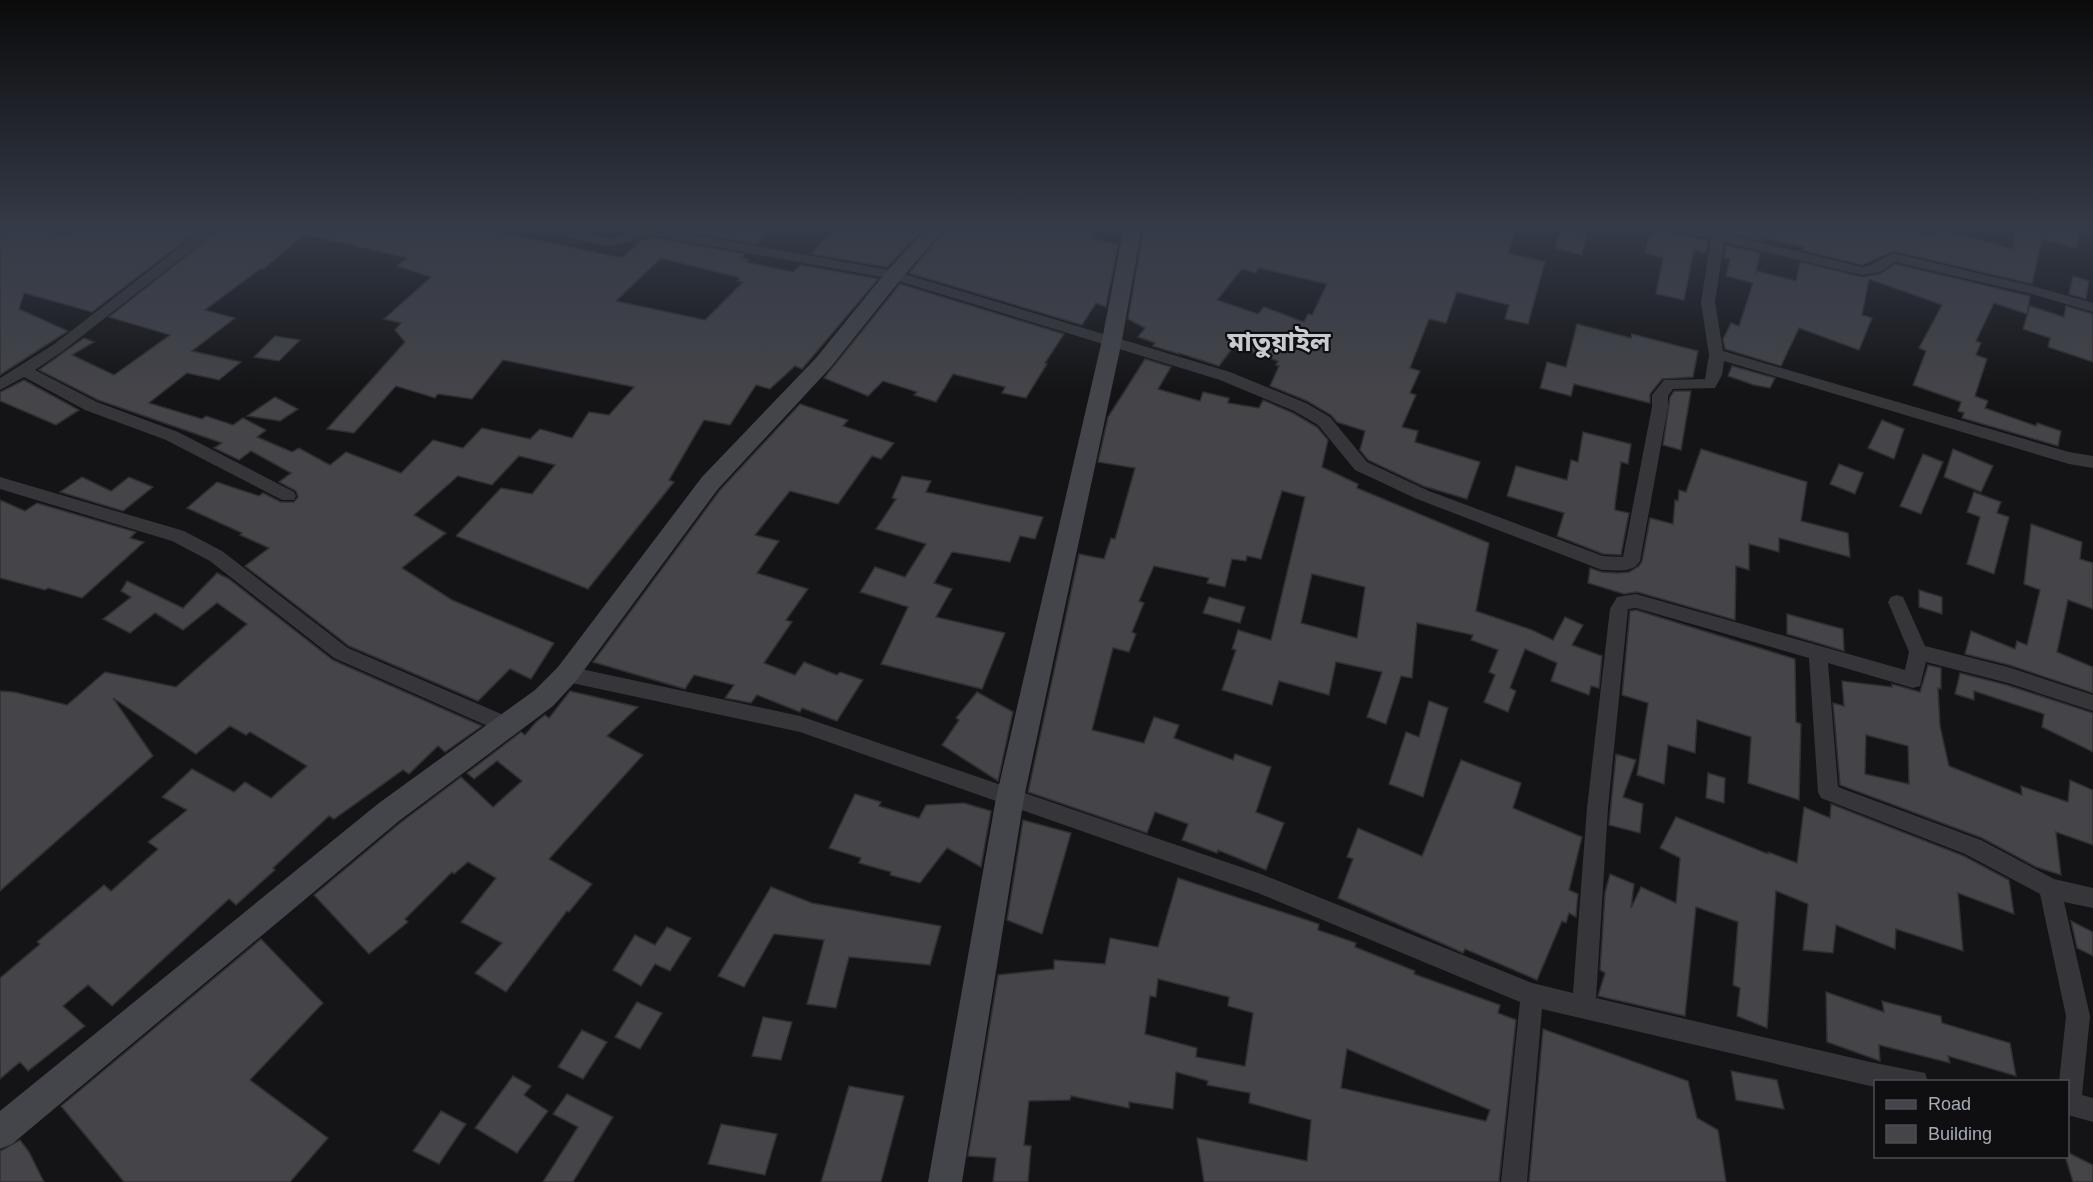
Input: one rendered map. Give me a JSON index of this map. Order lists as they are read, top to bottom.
{
  "districts": ["মাতুয়াইল"],
  "legend": ["Road", "Building"]
}
